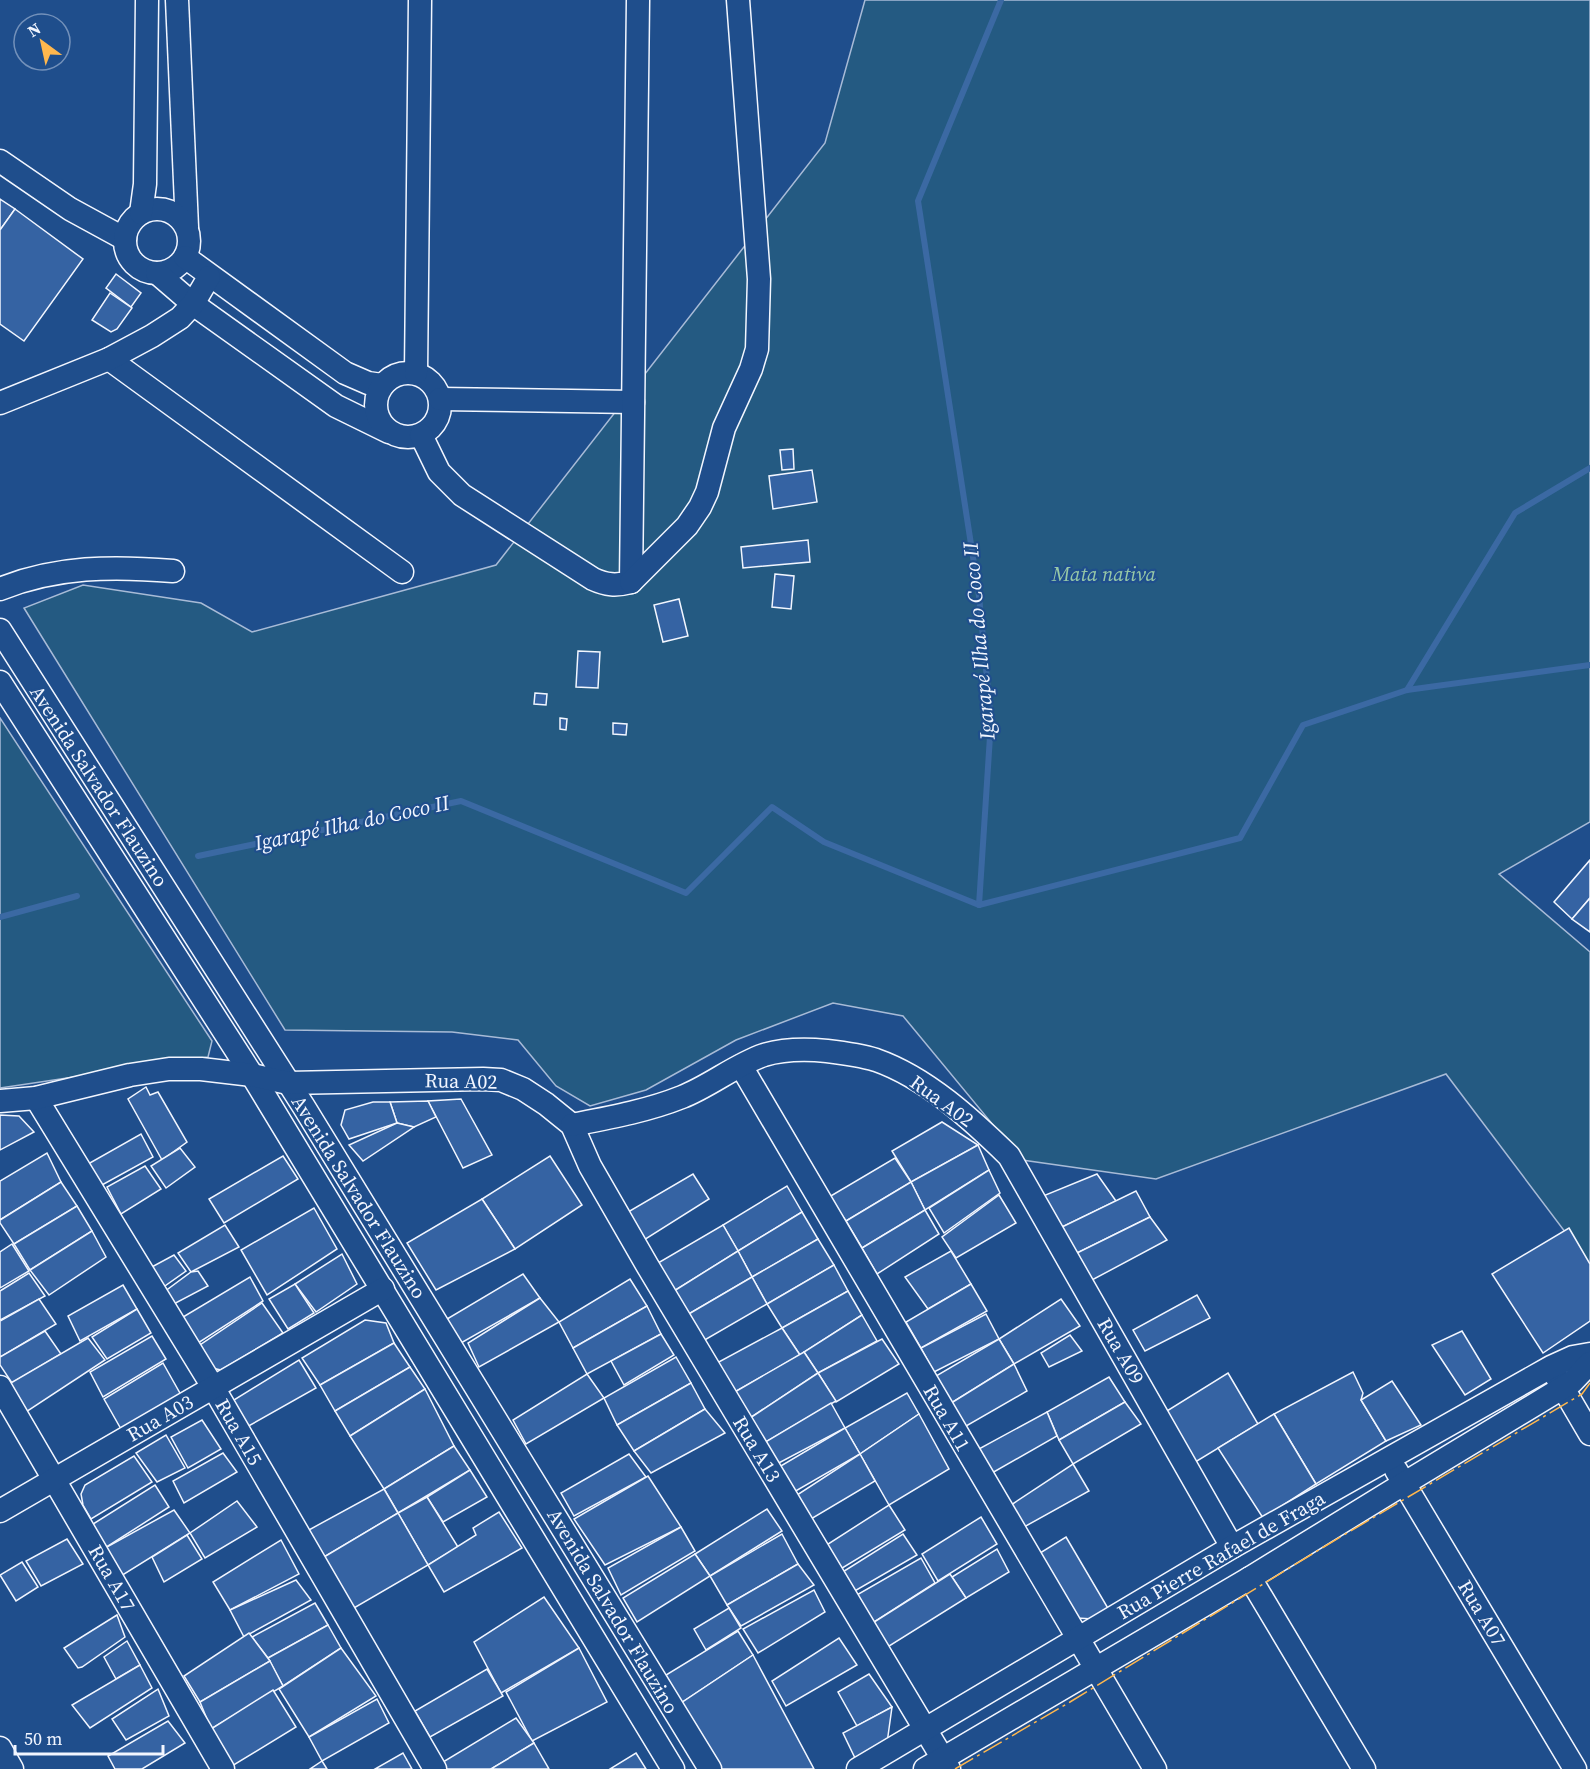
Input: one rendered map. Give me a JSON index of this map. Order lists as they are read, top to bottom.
{
  "streets": {
    "street": [
      "Avenida Salvador Flauzino",
      "Rua A02",
      "Rua A09",
      "Rua A03",
      "Rua A11",
      "Rua A15",
      "Rua A13",
      "Rua Pierre Rafael de Fraga",
      "Rua A17",
      "Rua A07"
    ]
  },
  "crossings": [
    ["Avenida Salvador Flauzino", "Rua A02"],
    ["Avenida Salvador Flauzino", "Rua A03"],
    ["Rua A02", "Rua A09"],
    ["Rua A02", "Rua A11"],
    ["Rua A02", "Rua A15"],
    ["Rua A02", "Rua A13"],
    ["Rua A09", "Rua Pierre Rafael de Fraga"],
    ["Rua A03", "Rua A15"],
    ["Rua A03", "Rua A17"],
    ["Rua A11", "Rua Pierre Rafael de Fraga"],
    ["Rua A13", "Rua Pierre Rafael de Fraga"],
    ["Rua Pierre Rafael de Fraga", "Rua A07"]
  ],
  "water": ["Igarapé Ilha do Coco II"],
  "parks": ["Mata nativa"],
  "scale_bar": "50 m",
  "north": "top left"
}
